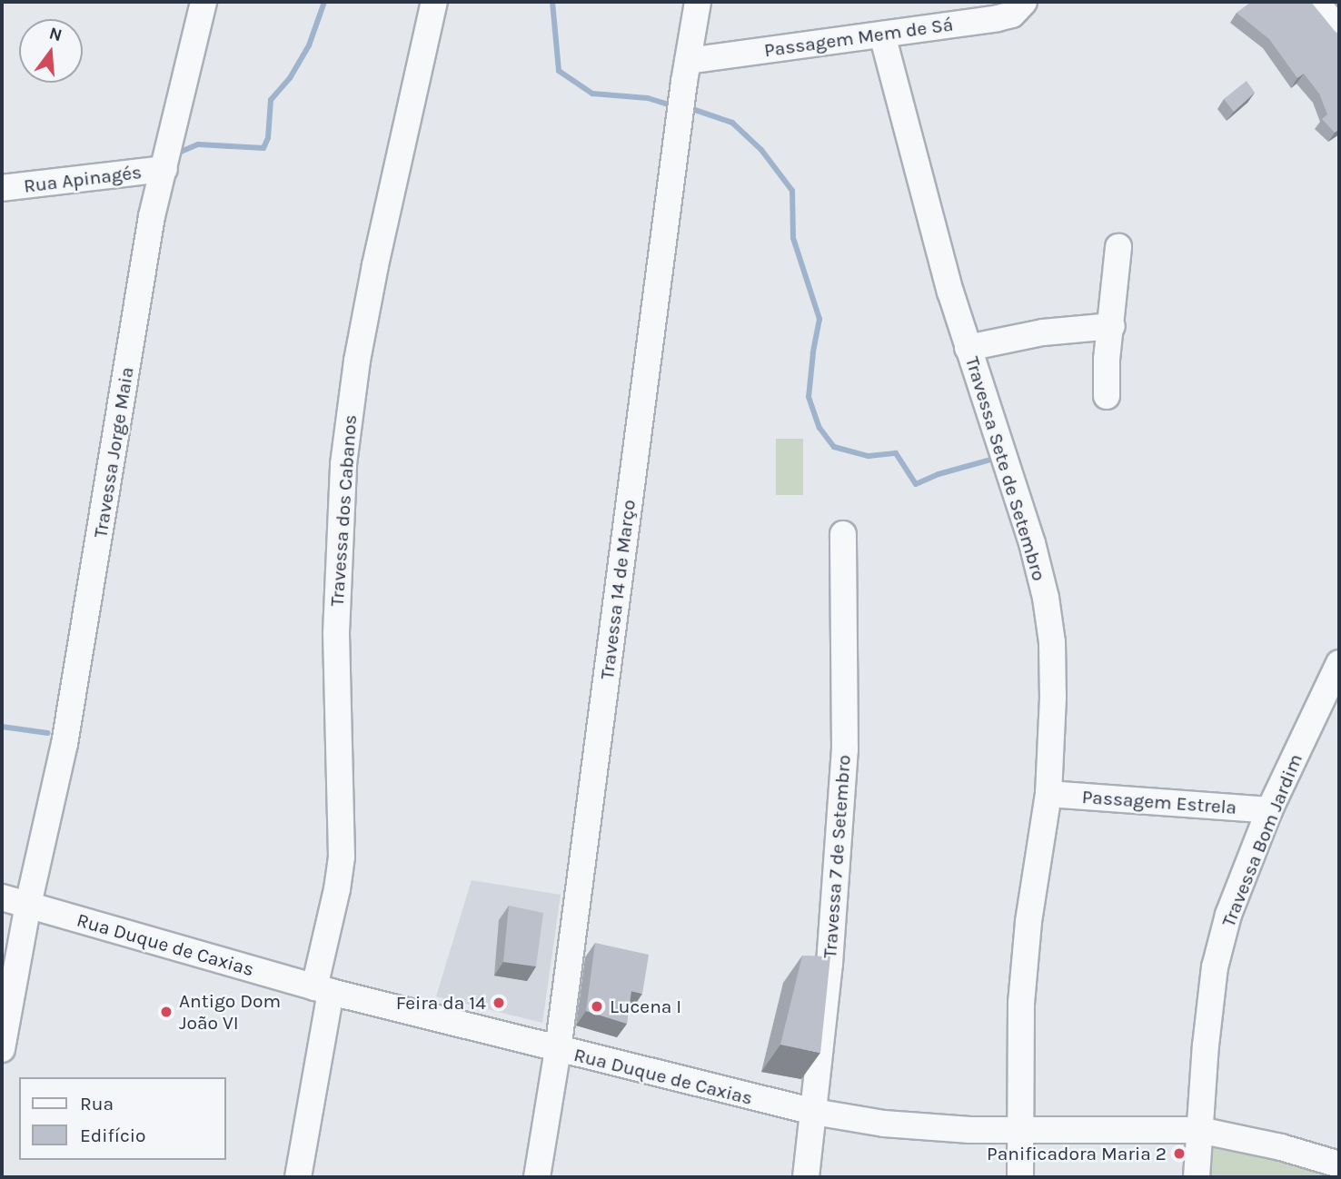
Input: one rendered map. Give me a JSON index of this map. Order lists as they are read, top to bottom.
{
  "streets": {
    "street": [
      "Passagem Mem de Sá",
      "Rua Apinagés",
      "Travessa Jorge Maia",
      "Travessa Sete de Setembro",
      "Travessa dos Cabanos",
      "Travessa 14 de Março",
      "Passagem Estrela",
      "Travessa Bom Jardim",
      "Travessa 7 de Setembro",
      "Rua Duque de Caxias"
    ]
  },
  "crossings": [
    ["Passagem Mem de Sá", "Travessa Sete de Setembro"],
    ["Passagem Mem de Sá", "Travessa 14 de Março"],
    ["Rua Apinagés", "Travessa Jorge Maia"],
    ["Travessa Jorge Maia", "Rua Duque de Caxias"],
    ["Travessa Sete de Setembro", "Passagem Estrela"],
    ["Travessa Sete de Setembro", "Rua Duque de Caxias"],
    ["Travessa dos Cabanos", "Rua Duque de Caxias"],
    ["Travessa 14 de Março", "Rua Duque de Caxias"],
    ["Passagem Estrela", "Travessa Bom Jardim"],
    ["Travessa Bom Jardim", "Rua Duque de Caxias"],
    ["Travessa 7 de Setembro", "Rua Duque de Caxias"]
  ],
  "places": [
    "Feira da 14",
    "Lucena I",
    "Antigo Dom João VI",
    "Panificadora Maria 2"
  ],
  "legend": ["Rua", "Edifício"],
  "north": "top"
}
